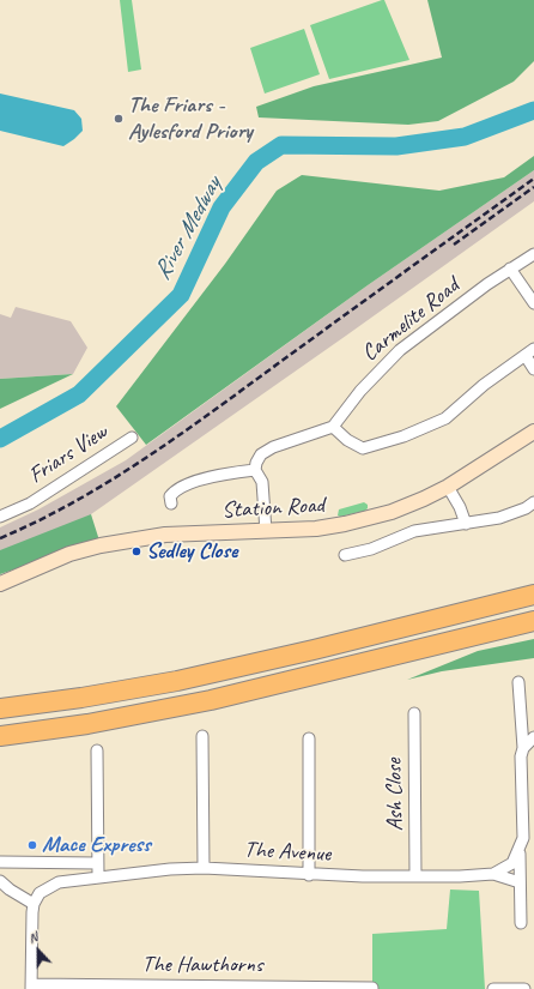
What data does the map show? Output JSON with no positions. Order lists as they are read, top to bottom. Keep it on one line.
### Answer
{"streets":{"street":["Carmelite Road","Friars View","Station Road","Ash Close","The Avenue","The Hawthorns"]},"crossings":[["Ash Close","The Avenue"]],"water":["River Medway"],"places":["The Friars - Aylesford Priory","Sedley Close","Mace Express"],"north":"top"}
